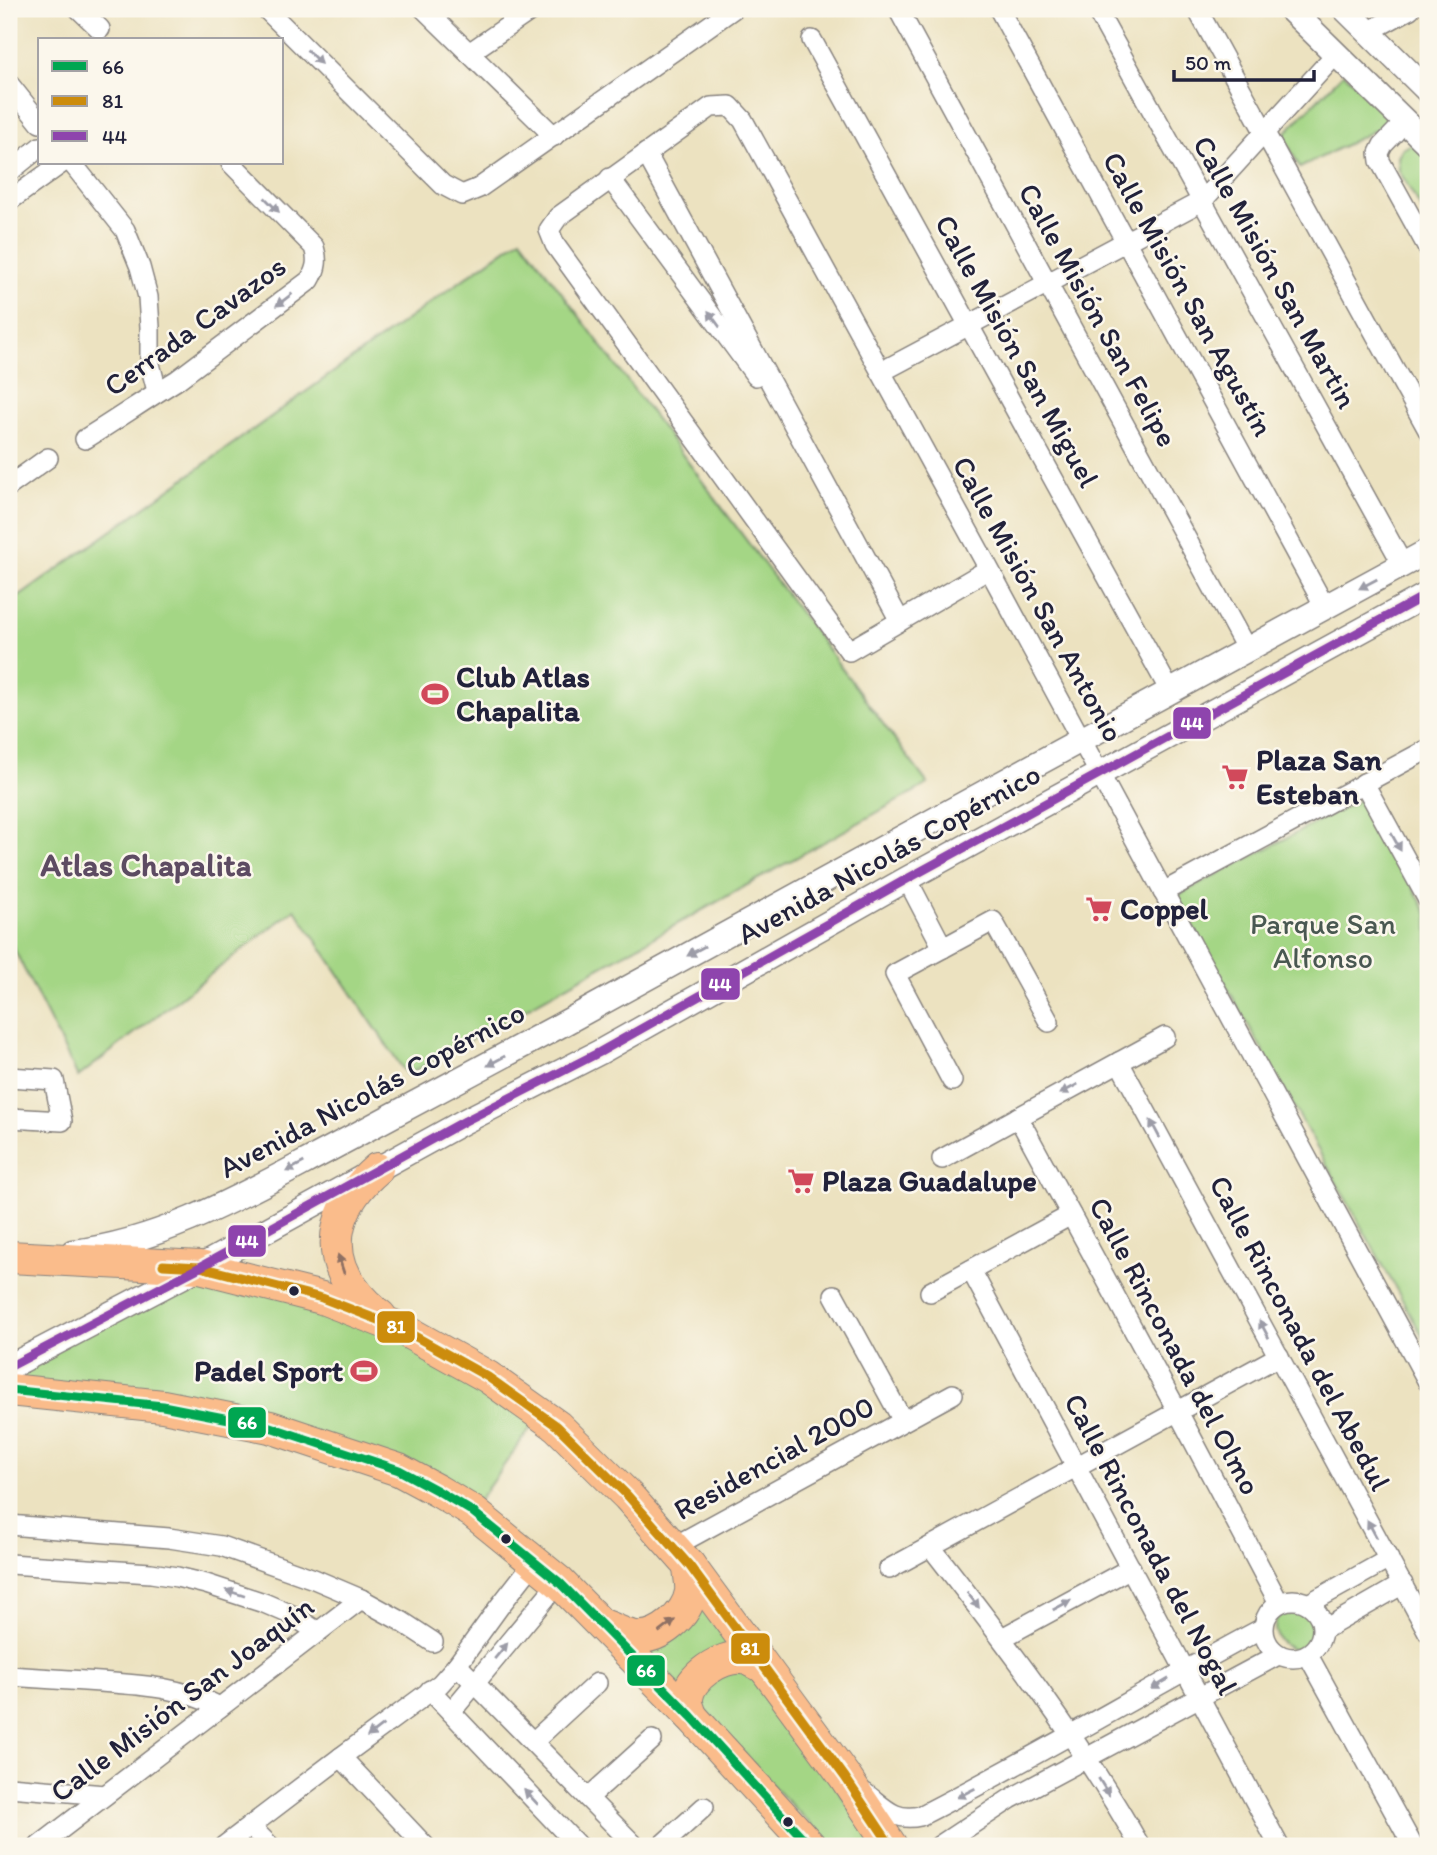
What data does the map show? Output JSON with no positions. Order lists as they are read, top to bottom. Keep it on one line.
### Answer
{"streets":{"street":["Calle Misión San Martin","Calle Misión San Agustín","Calle Misión San Felipe","Cerrada Cavazos","Calle Misión San Miguel","Calle Misión San Antonio","Avenida Nicolás Copérnico","Calle Rinconada del Abedul","Calle Rinconada del Olmo","Residencial 2000","Calle Rinconada del Nogal","Calle Misión San Joaquín"]},"crossings":[["Calle Misión San Martin","Avenida Nicolás Copérnico"],["Calle Misión San Agustín","Avenida Nicolás Copérnico"],["Calle Misión San Felipe","Avenida Nicolás Copérnico"],["Calle Misión San Miguel","Avenida Nicolás Copérnico"],["Calle Misión San Antonio","Avenida Nicolás Copérnico"]],"one_way":["Calle Rinconada del Abedul"],"districts":["Atlas Chapalita"],"parks":["Parque San Alfonso"],"places":{"sports":["Club Atlas Chapalita","Padel Sport"],"supermarket":["Plaza San Esteban","Coppel","Plaza Guadalupe"]},"lines":["transit line 44","transit line 81","transit line 66"],"legend":["66","81","44"],"scale_bar":"50 m"}
